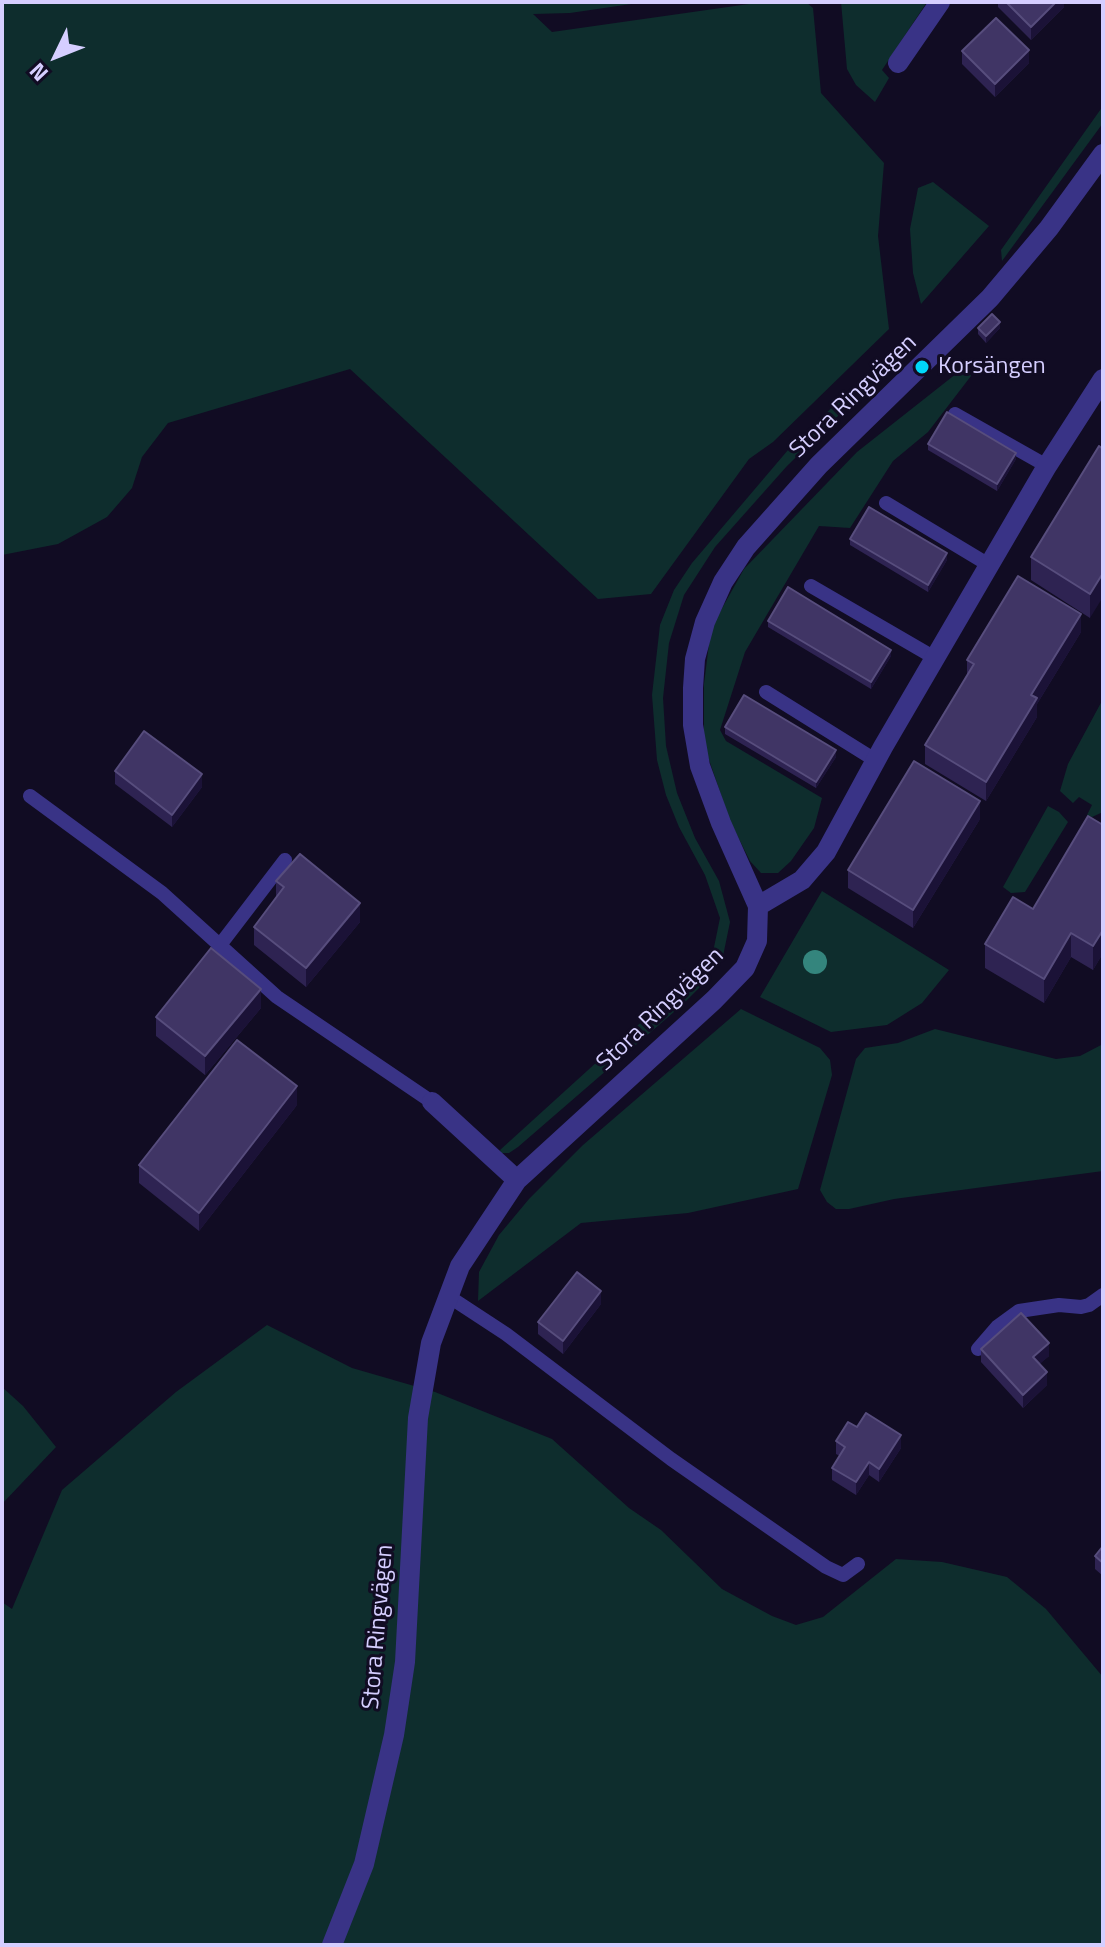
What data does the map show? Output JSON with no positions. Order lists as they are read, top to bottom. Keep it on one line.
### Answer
{"streets":{"street":["Stora Ringvägen"]},"places":["Korsängen"],"north":"bottom left"}
